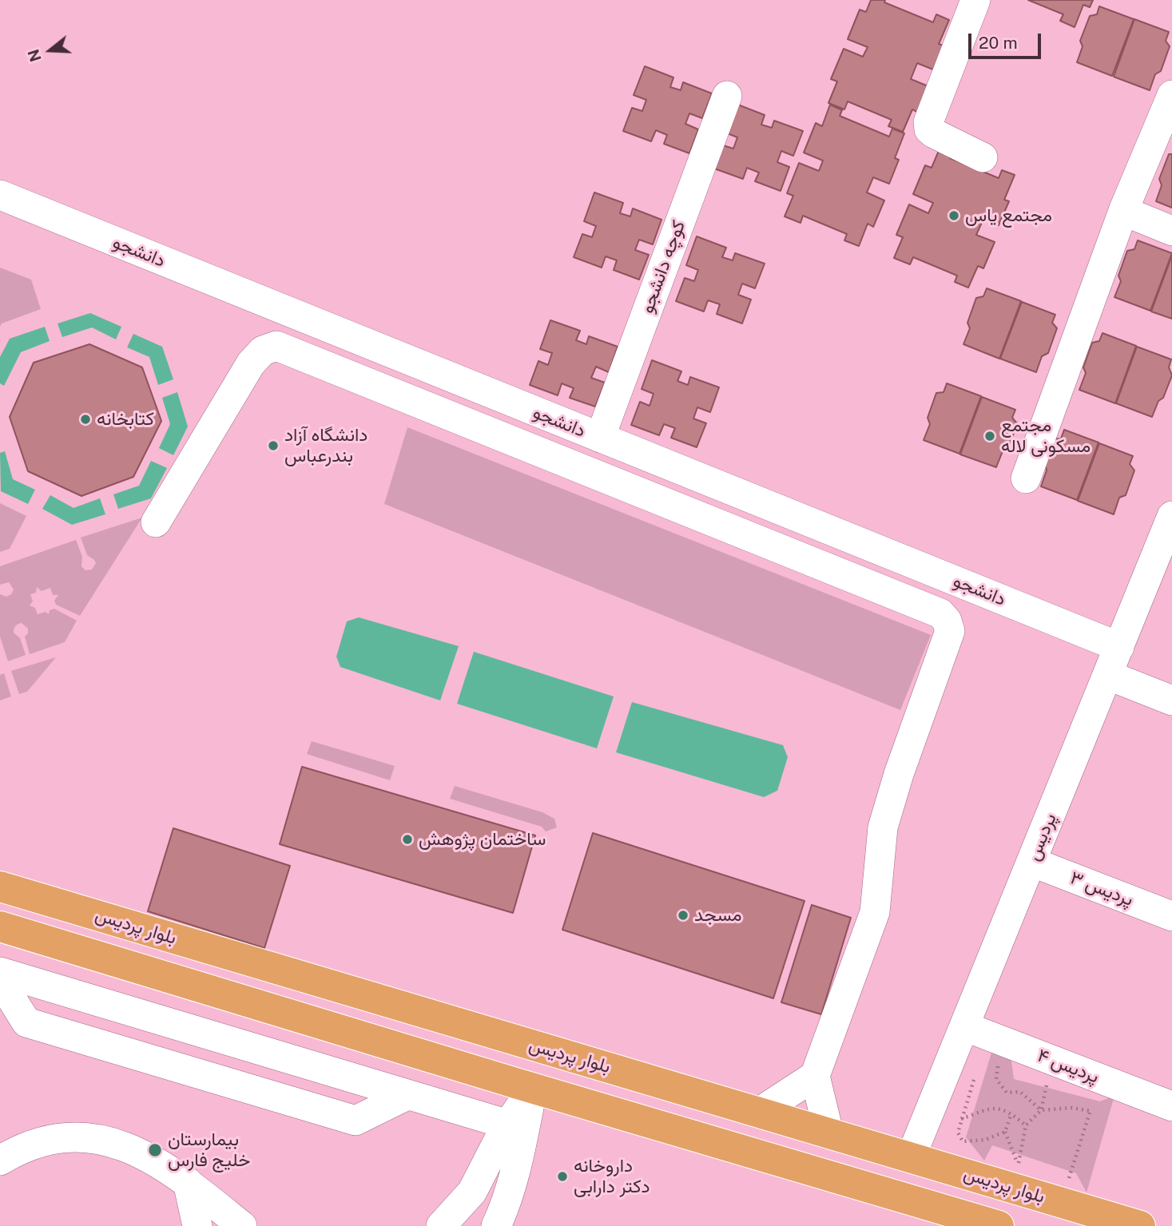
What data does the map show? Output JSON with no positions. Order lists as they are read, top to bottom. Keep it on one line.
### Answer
{"streets":{"main road":["بلوار پردیس"],"street":["دانشجو","کوچه دانشجو","پردیس","پردیس ۳","پردیس ۴"]},"crossings":[["دانشجو","کوچه دانشجو"],["دانشجو","پردیس"],["پردیس","پردیس ۳"],["پردیس","بلوار پردیس"],["پردیس","پردیس ۴"]],"places":["مجتمع یاس","کتابخانه","مجتمع مسکونی لاله","دانشگاه آزاد بندرعباس","ساختمان پژوهش","مسجد","بیمارستان خلیج فارس","داروخانه دکتر دارابی"],"scale_bar":"20 m","north":"left"}
